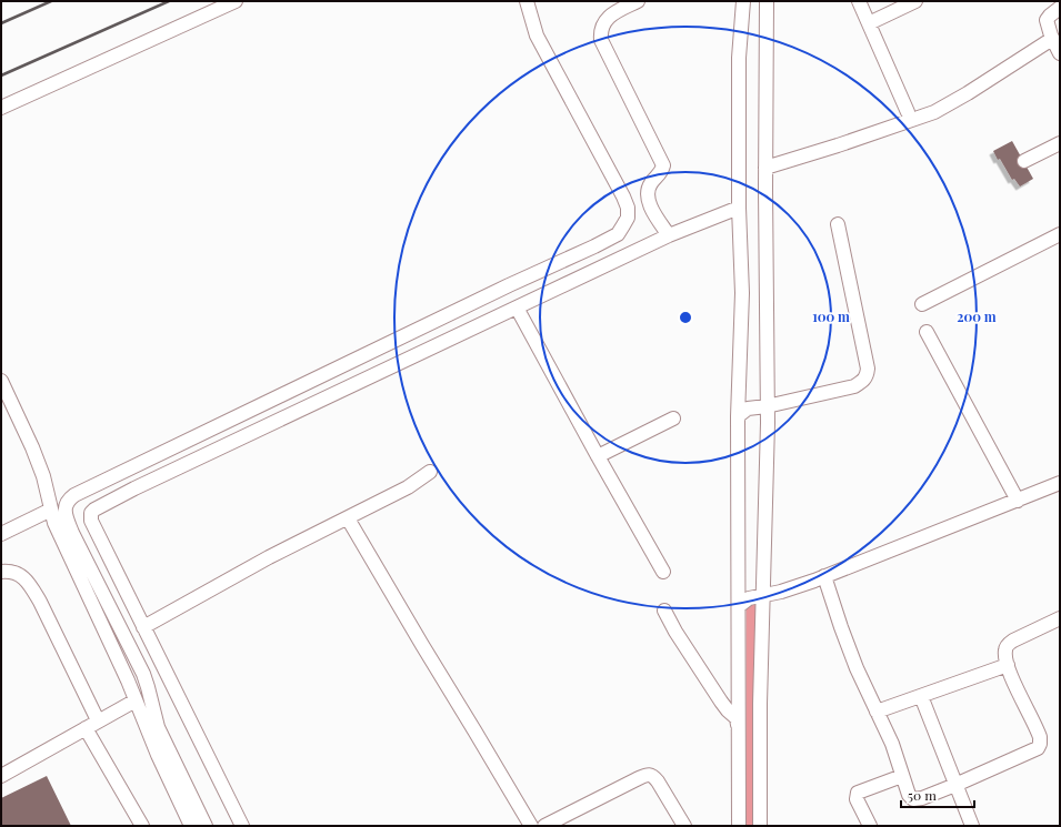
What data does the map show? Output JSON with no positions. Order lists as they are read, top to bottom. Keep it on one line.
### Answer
{"scale_bar":"50 m","rings":["100 m","200 m"]}
